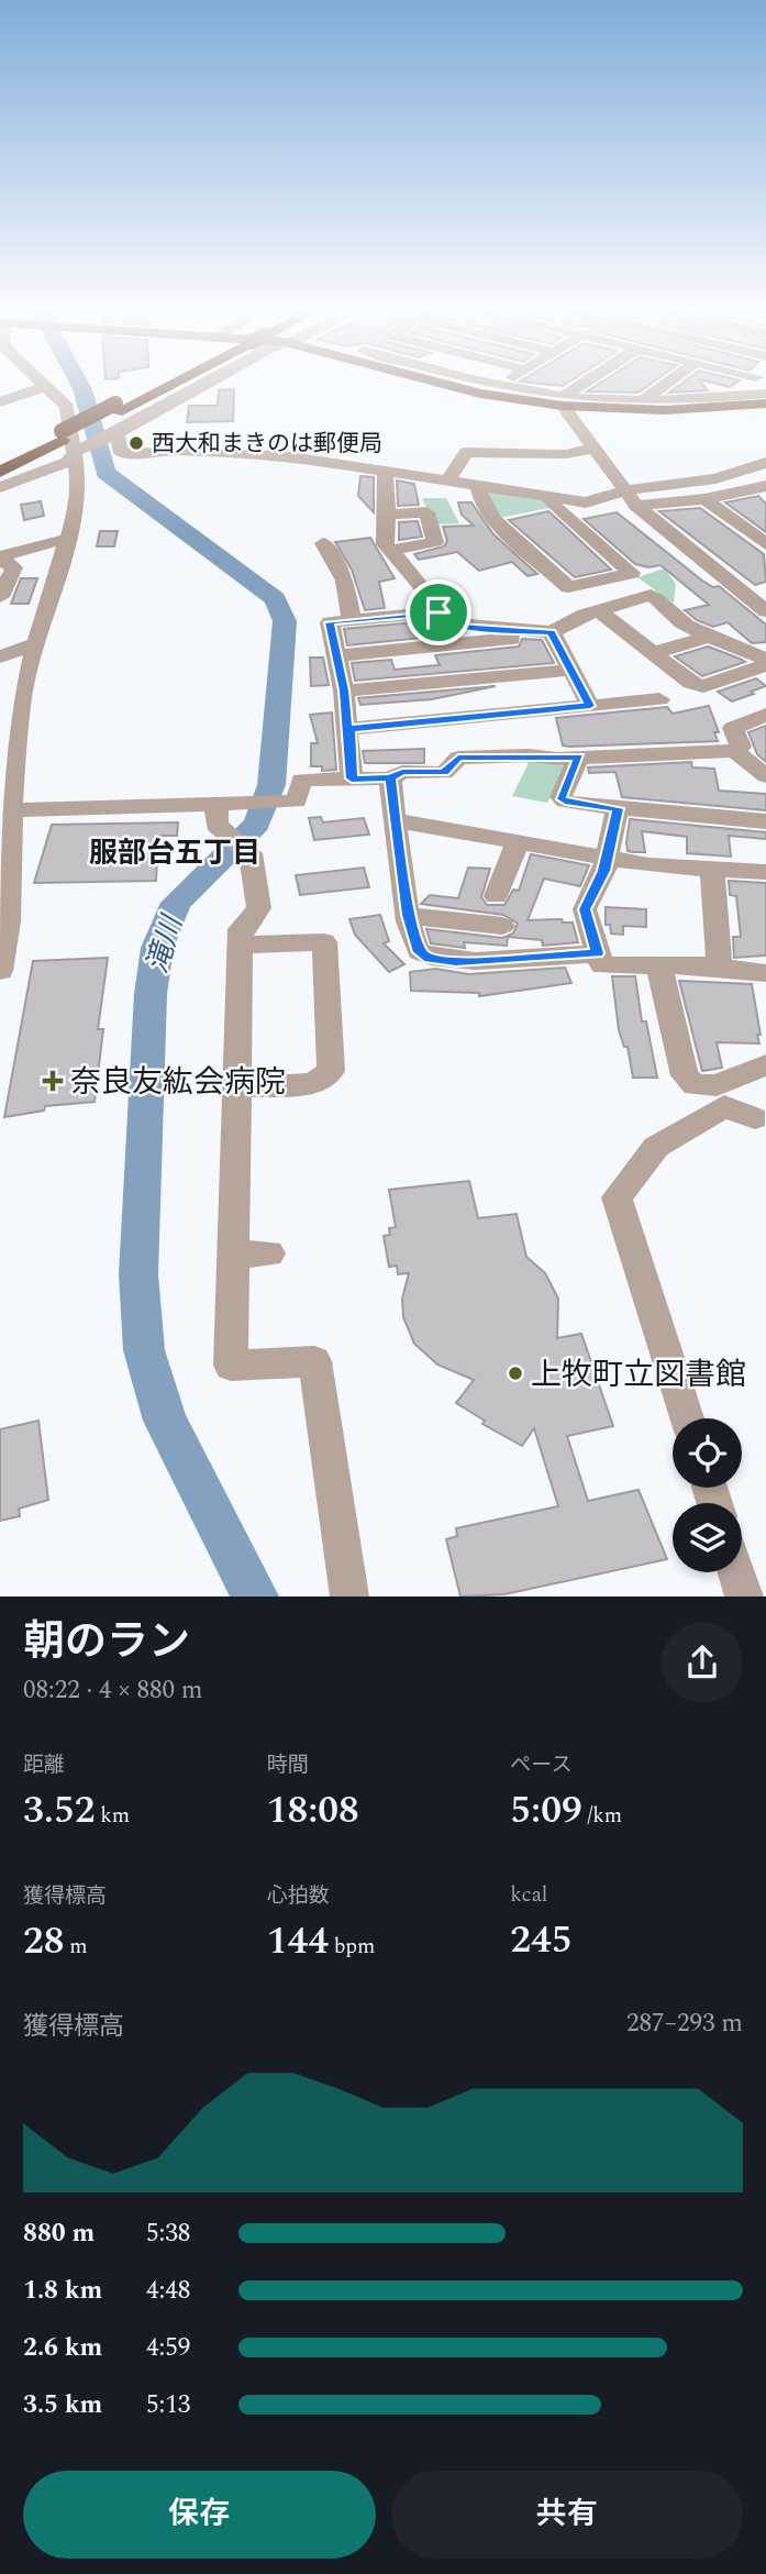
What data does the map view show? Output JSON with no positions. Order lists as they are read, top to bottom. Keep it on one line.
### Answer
{"districts":["服部台五丁目"],"water":["滝川"],"places":{"other":["西大和まきのは郵便局","上牧町立図書館"],"health":["奈良友紘会病院"]},"page":{"heading":["朝のラン","08:22 · 4 × 880 m"],"stats":[["距離","3.52 km"],["時間","18:08"],["ペース","5:09 /km"],["獲得標高","28 m"],["心拍数","144 bpm"],["kcal","245"]],"chart":["獲得標高","287–293 m"],"list":[{"name":"880 m","note":"5:38"},{"name":"1.8 km","note":"4:48"},{"name":"2.6 km","note":"4:59"},{"name":"3.5 km","note":"5:13"}],"buttons":["保存","共有"]}}
